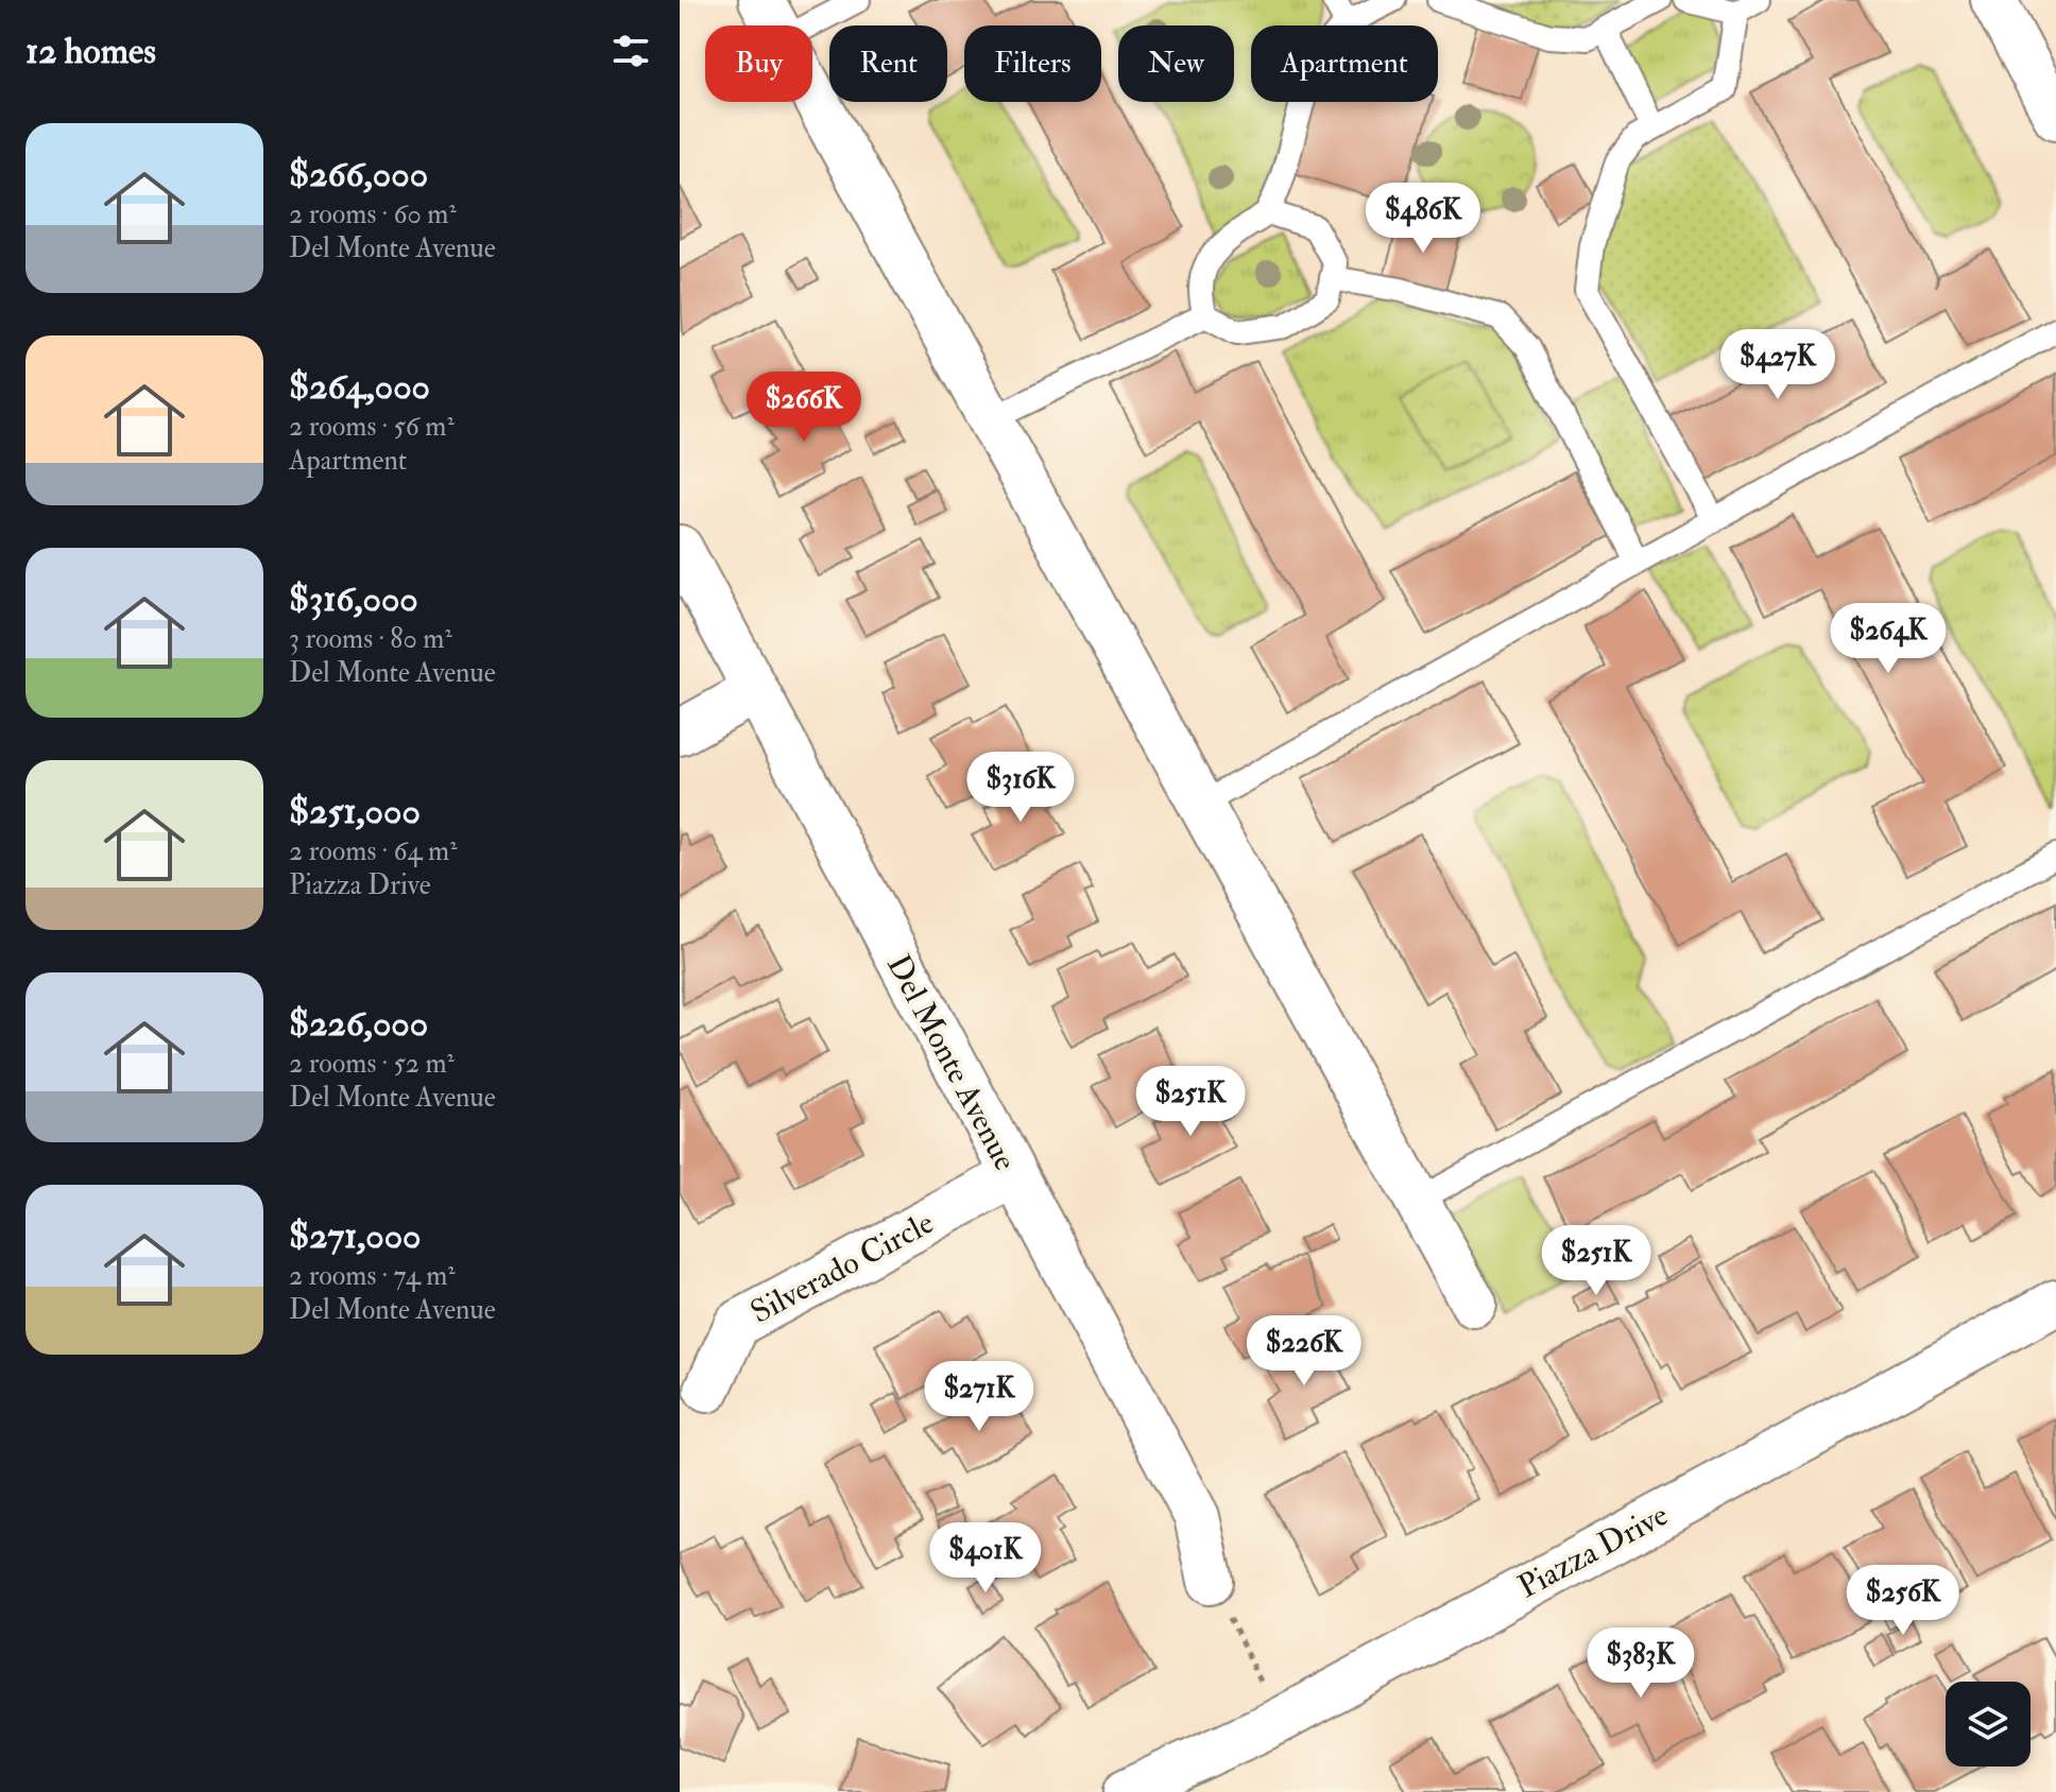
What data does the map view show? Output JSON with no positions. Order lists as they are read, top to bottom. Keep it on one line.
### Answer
{"streets":{"street":["Del Monte Avenue","Silverado Circle","Piazza Drive"]},"crossings":[["Del Monte Avenue","Silverado Circle"]],"page":{"heading":"12 homes","chip":["Buy","Rent","Filters","New","Apartment"],"list":[{"name":"$266,000","note":"2 rooms · 60 m² · Del Monte Avenue"},{"name":"$264,000","note":"2 rooms · 56 m² · Apartment"},{"name":"$316,000","note":"3 rooms · 80 m² · Del Monte Avenue"},{"name":"$251,000","note":"2 rooms · 64 m² · Piazza Drive"},{"name":"$226,000","note":"2 rooms · 52 m² · Del Monte Avenue"},{"name":"$271,000","note":"2 rooms · 74 m² · Del Monte Avenue"}],"price":["$486K","$427K","$266K","$264K","$316K","$251K","$251K","$226K","$271K","$401K","$256K","$383K"]}}
